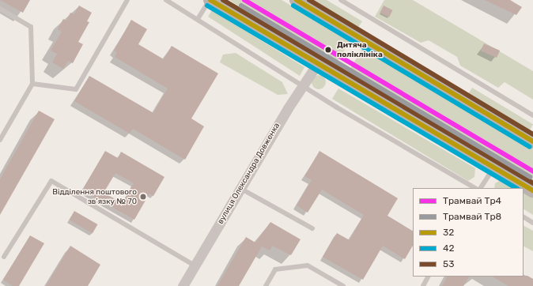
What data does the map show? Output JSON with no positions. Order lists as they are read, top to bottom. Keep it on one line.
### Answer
{"streets":{"street":["вулиця Олександра Довженка"]},"places":["Дитяча поліклініка","Відділення поштового зв’язку № 70"],"lines":["tram line Тр4","transit line 32","transit line 53","tram line Тр8","transit line 42"],"legend":["Трамвай Тр4","Трамвай Тр8","32","42","53"]}
